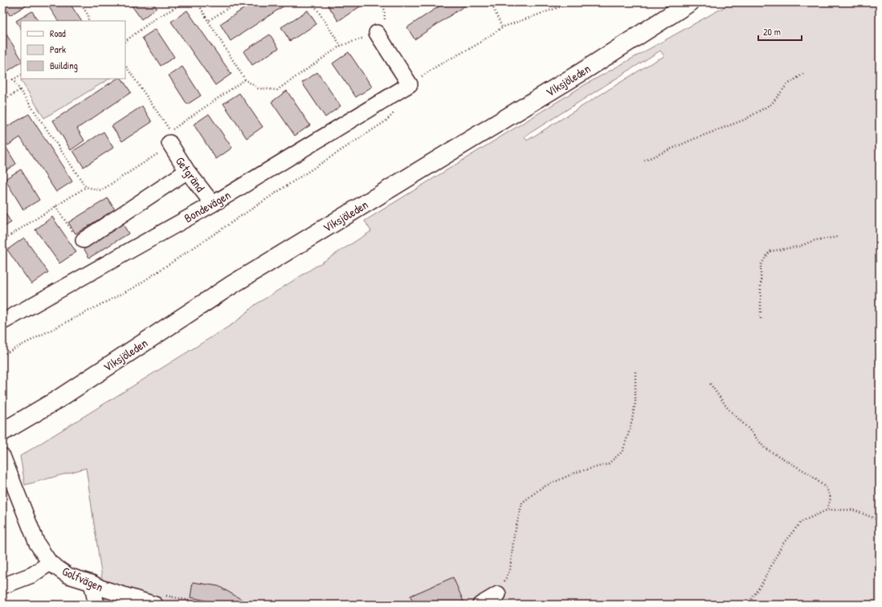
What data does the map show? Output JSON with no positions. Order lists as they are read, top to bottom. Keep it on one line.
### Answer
{"streets":{"main road":["Viksjöleden"],"street":["Getgränd","Bondevägen","Golfvägen"]},"crossings":[["Getgränd","Bondevägen"]],"legend":["Road","Park","Building"],"scale_bar":"20 m"}
